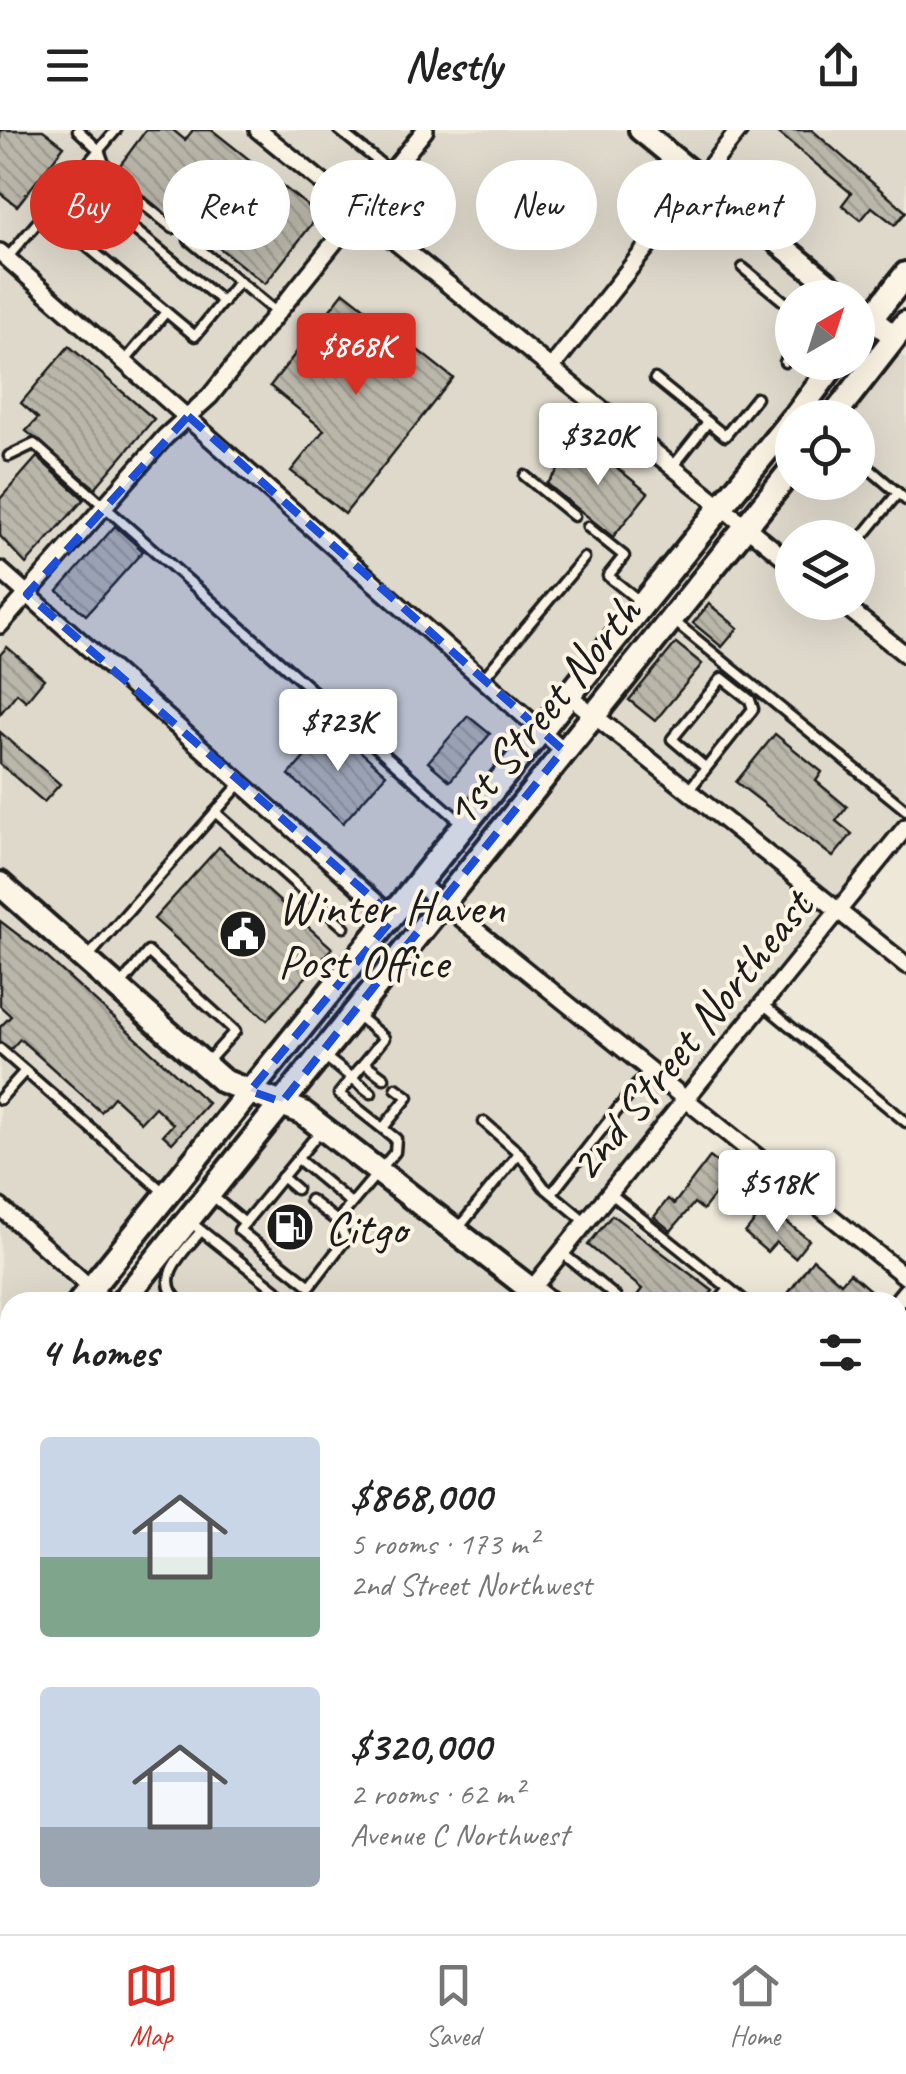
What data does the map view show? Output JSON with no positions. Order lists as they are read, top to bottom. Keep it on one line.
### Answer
{"streets":{"main road":["1st Street North"],"street":["2nd Street Northeast"]},"places":{"public building":["Winter Haven Post Office"],"fuel station":["Citgo"]},"north":"top right","page":{"header":"Nestly","chip":["Buy","Rent","Filters","New","Apartment"],"price":["$868K","$320K","$723K","$518K"],"heading":"4 homes","list":[{"name":"$868,000","note":"5 rooms · 173 m² · 2nd Street Northwest"},{"name":"$320,000","note":"2 rooms · 62 m² · Avenue C Northwest"}],"tabs":["Map","Saved","Home"]}}
